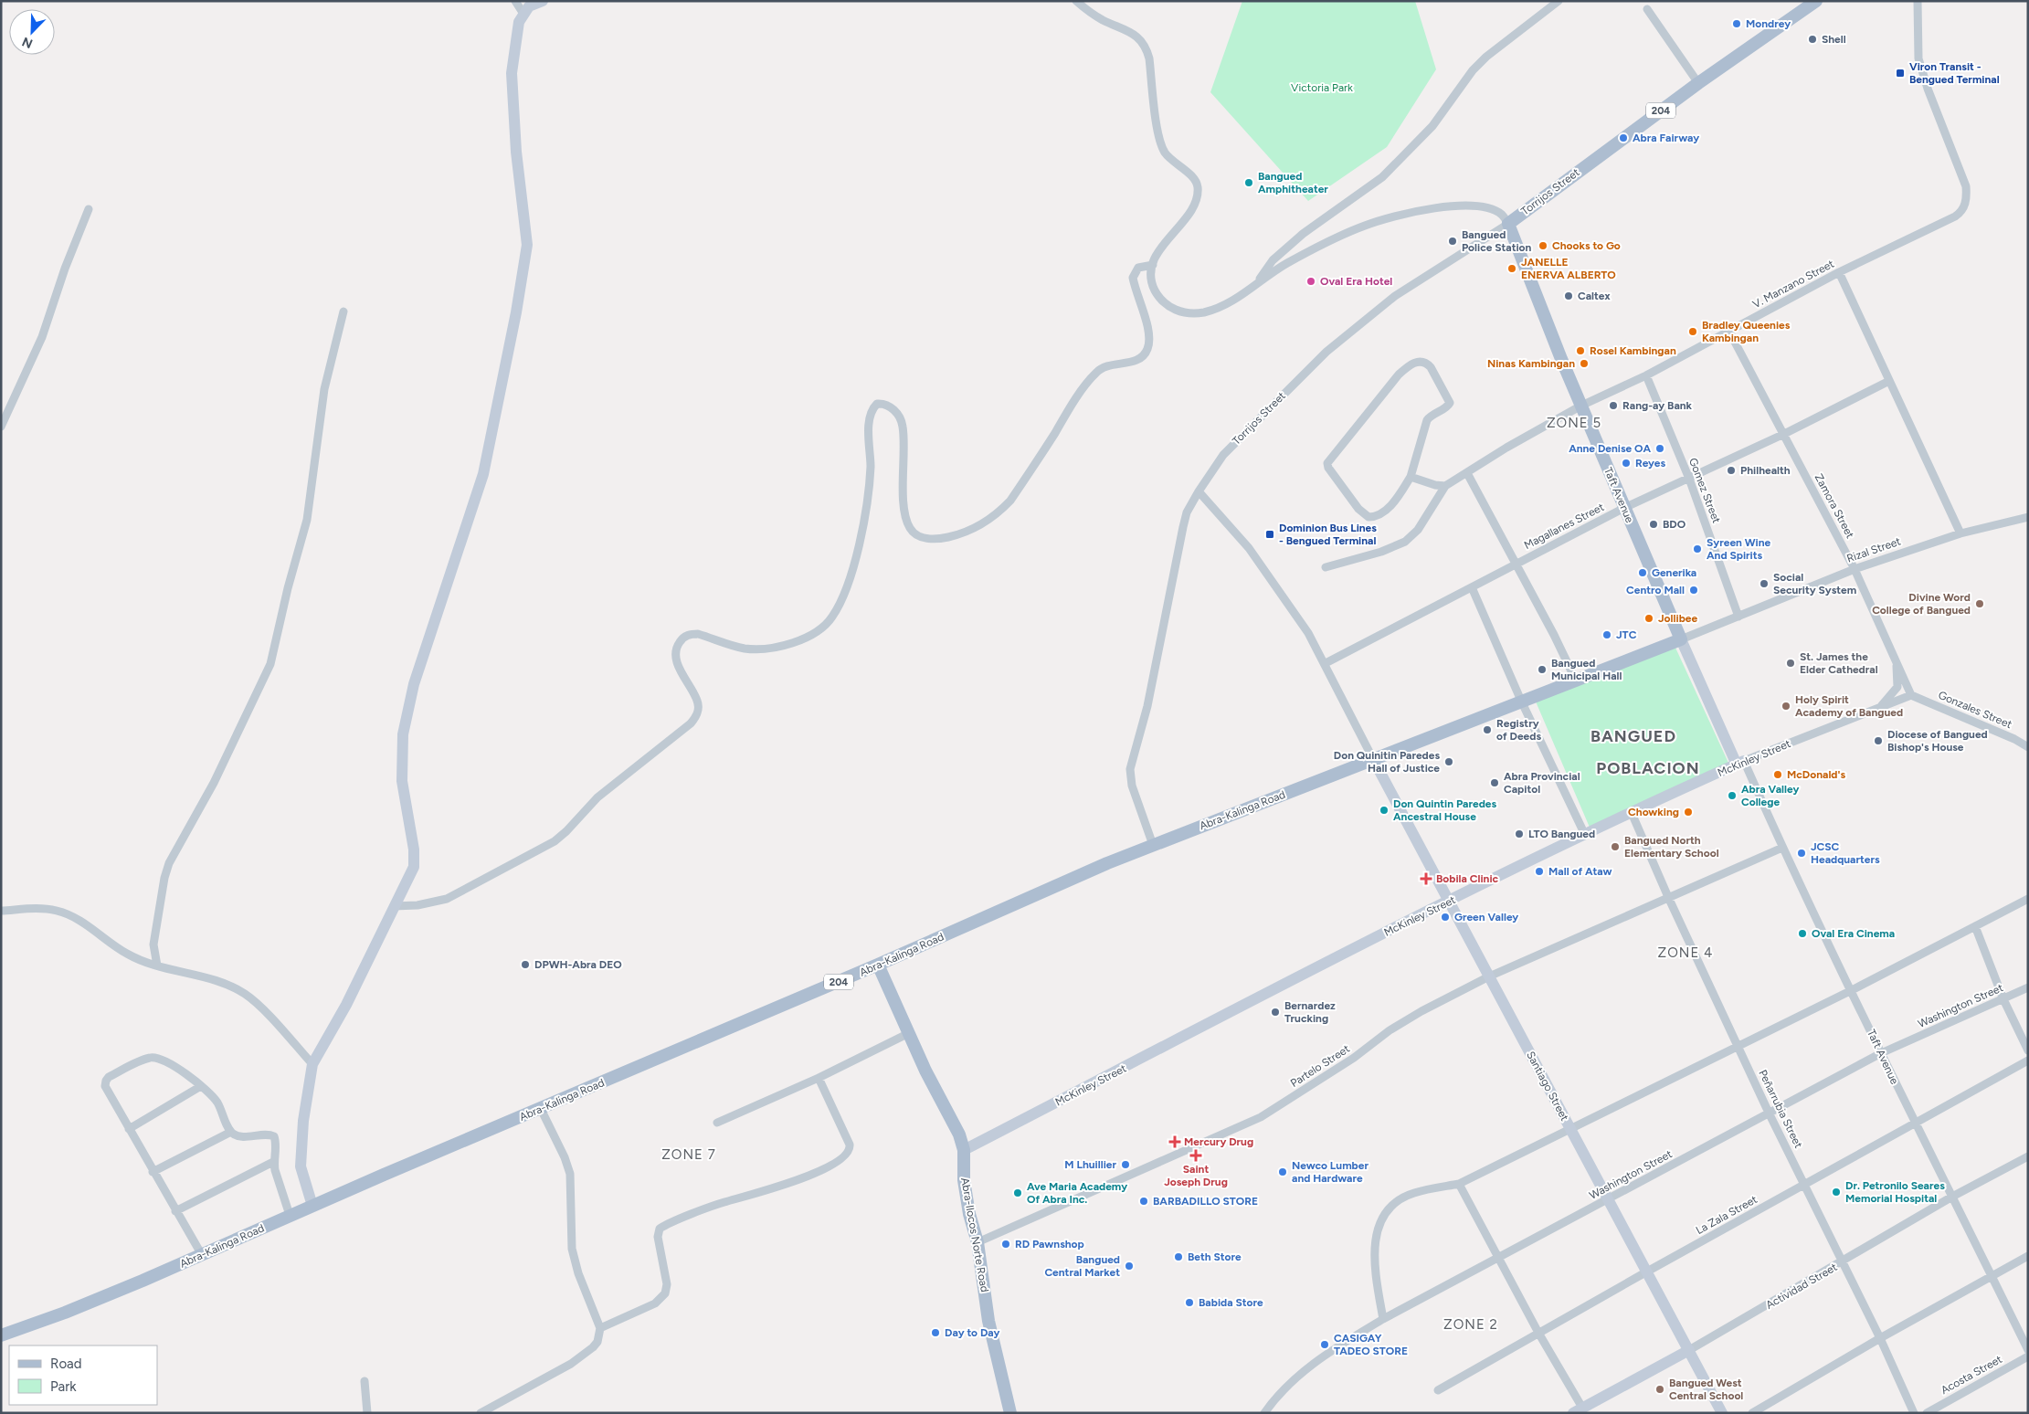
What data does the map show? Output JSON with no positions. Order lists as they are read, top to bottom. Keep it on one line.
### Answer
{"streets":{"main road":["204","Torrijos Street","Taft Avenue","Abra-Kalinga Road","Abra-Ilocos Norte Road"],"street":["V. Manzano Street","Gomez Street","Zamora Street","Magallanes Street","Rizal Street","Gonzales Street","McKinley Street","Washington Street","Partelo Street","Santiago Street","Peñarrubia Street","La Zala Street","Actividad Street","Acosta Street"]},"crossings":[["Torrijos Street","Taft Avenue"],["Torrijos Street","Abra-Kalinga Road"],["V. Manzano Street","Gomez Street"],["V. Manzano Street","Taft Avenue"],["V. Manzano Street","Zamora Street"],["Gomez Street","Magallanes Street"],["Gomez Street","Rizal Street"],["Taft Avenue","Magallanes Street"],["Taft Avenue","Rizal Street"],["Taft Avenue","McKinley Street"],["Taft Avenue","Abra-Kalinga Road"],["Taft Avenue","Washington Street"],["Taft Avenue","Partelo Street"],["Taft Avenue","La Zala Street"],["Taft Avenue","Actividad Street"],["Zamora Street","Magallanes Street"],["Zamora Street","Rizal Street"],["Zamora Street","Gonzales Street"],["Zamora Street","McKinley Street"],["Rizal Street","Abra-Kalinga Road"],["Gonzales Street","McKinley Street"],["McKinley Street","Santiago Street"],["McKinley Street","Peñarrubia Street"],["McKinley Street","Abra-Ilocos Norte Road"],["Abra-Kalinga Road","Santiago Street"],["Abra-Kalinga Road","Abra-Ilocos Norte Road"],["Washington Street","Santiago Street"],["Washington Street","Peñarrubia Street"],["Partelo Street","Santiago Street"],["Partelo Street","Peñarrubia Street"],["Partelo Street","Abra-Ilocos Norte Road"],["Santiago Street","La Zala Street"],["Santiago Street","Actividad Street"],["Peñarrubia Street","La Zala Street"],["Peñarrubia Street","Actividad Street"]],"districts":["ZONE 5","BANGUED","POBLACION","ZONE 4","ZONE 7","ZONE 2"],"parks":["Victoria Park"],"places":{"other":["Mondrey","Shell","Abra Fairway","Bangued Amphitheater","Bangued Police Station","Chooks to Go","JANELLE ENERVA ALBERTO","Oval Era Hotel","Caltex","Bradley Queenies Kambingan","Rosel Kambingan","Ninas Kambingan","Rang-ay Bank","Anne Denise OA","Reyes","Philhealth","BDO","Syreen Wine And Spirits","Generika","Social Security System","Centro Mall","Divine Word College of Bangued","Jollibee","JTC","St. James the Elder Cathedral","Bangued Municipal Hall","Holy Spirit Academy of Bangued","Registry of Deeds","Diocese of Bangued Bishop's House","Don Quinitin Paredes Hall of Justice","McDonald's","Abra Provincial Capitol","Abra Valley College","Don Quintin Paredes Ancestral House","Chowking","LTO Bangued","Bangued North Elementary School","JCSC Headquarters","Mall of Ataw","Green Valley","Oval Era Cinema","DPWH-Abra DEO","Bernardez Trucking","M Lhuillier","Newco Lumber and Hardware","Dr. Petronilo Seares Memorial Hospital","Ave Maria Academy Of Abra Inc.","BARBADILLO STORE","RD Pawnshop","Beth Store","Bangued Central Market","Babida Store","Day to Day","CASIGAY TADEO STORE","Bangued West Central School"],"transit":["Viron Transit - Bengued Terminal","Dominion Bus Lines - Bengued Terminal"],"health":["Bobila Clinic","Mercury Drug","Saint Joseph Drug"]},"legend":["Road","Park"],"north":"bottom left"}
